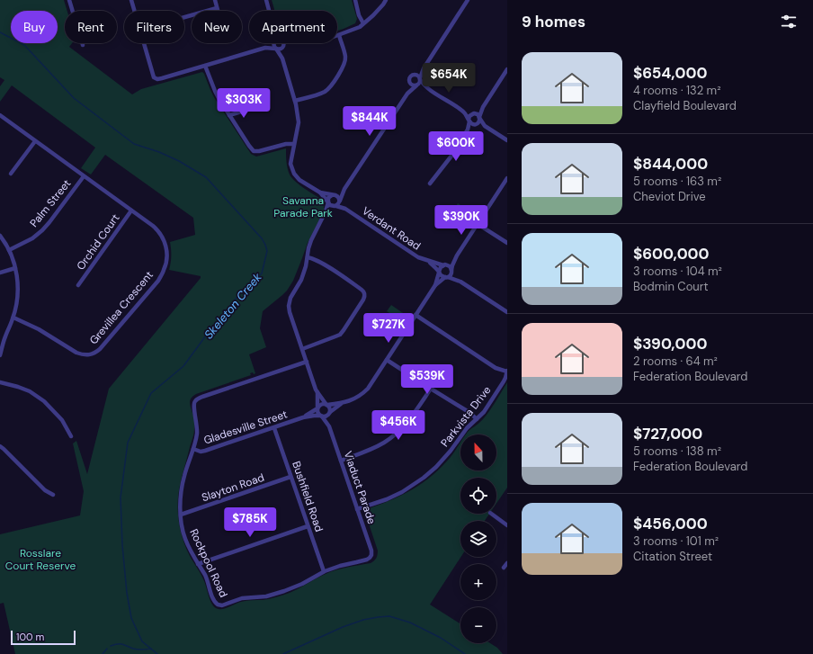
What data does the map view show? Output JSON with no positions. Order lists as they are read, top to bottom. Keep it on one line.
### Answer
{"streets":{"street":["Palm Street","Verdant Road","Orchid Court","Grevillea Crescent","Parkvista Drive","Gladesville Street","Slayton Road","Viaduct Parade","Bushfield Road","Rockpool Road"]},"crossings":[["Palm Street","Grevillea Crescent"],["Orchid Court","Grevillea Crescent"],["Parkvista Drive","Viaduct Parade"],["Gladesville Street","Viaduct Parade"],["Gladesville Street","Bushfield Road"],["Gladesville Street","Rockpool Road"],["Slayton Road","Bushfield Road"],["Slayton Road","Rockpool Road"],["Viaduct Parade","Rockpool Road"],["Bushfield Road","Rockpool Road"]],"water":["Skeleton Creek"],"parks":["Savanna Parade Park","Rosslare Court Reserve"],"scale_bar":"100 m","north":"top","page":{"heading":"9 homes","chip":["Buy","Rent","Filters","New","Apartment"],"list":[{"name":"$654,000","note":"4 rooms · 132 m² · Clayfield Boulevard"},{"name":"$844,000","note":"5 rooms · 163 m² · Cheviot Drive"},{"name":"$600,000","note":"3 rooms · 104 m² · Bodmin Court"},{"name":"$390,000","note":"2 rooms · 64 m² · Federation Boulevard"},{"name":"$727,000","note":"5 rooms · 138 m² · Federation Boulevard"},{"name":"$456,000","note":"3 rooms · 101 m² · Citation Street"}],"price":["$654K","$303K","$844K","$600K","$390K","$727K","$539K","$456K","$785K"],"map_buttons":["+","−"],"scale":"100 m"}}
